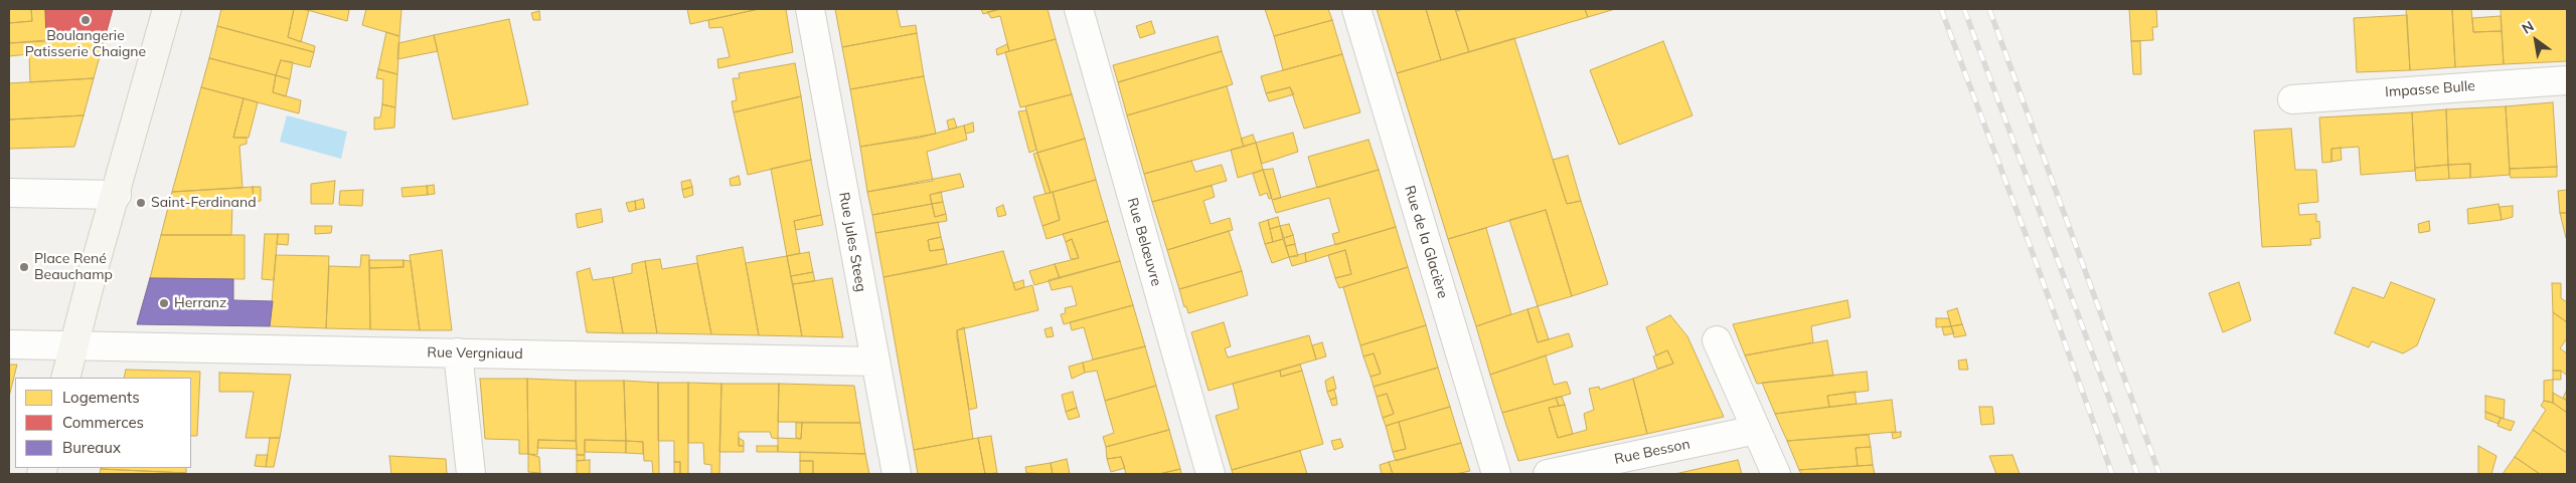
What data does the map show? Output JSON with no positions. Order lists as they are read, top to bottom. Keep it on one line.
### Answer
{"streets":{"street":["Impasse Bulle","Rue Jules Steeg","Rue Belœuvre","Rue de la Glacière","Rue Vergniaud","Rue Besson"]},"crossings":[["Rue Jules Steeg","Rue Vergniaud"]],"places":["Boulangerie Patisserie Chaigne","Saint-Ferdinand","Place René Beauchamp","Herranz"],"legend":["Logements","Commerces","Bureaux"],"north":"top left"}
